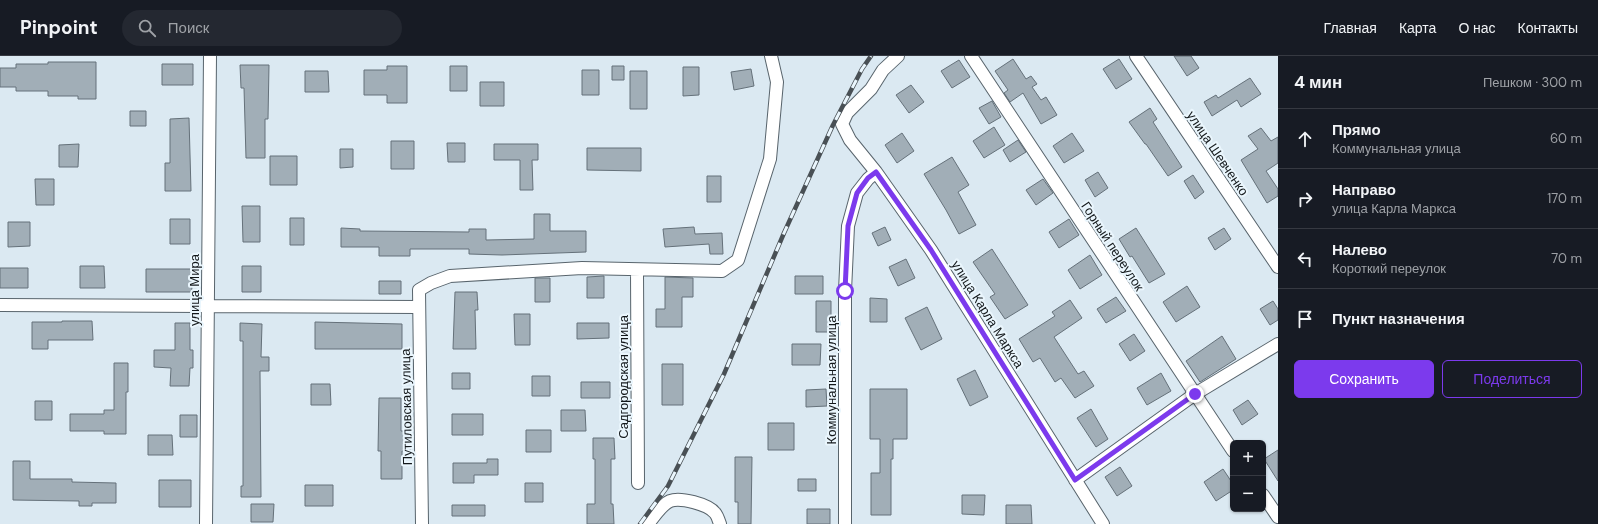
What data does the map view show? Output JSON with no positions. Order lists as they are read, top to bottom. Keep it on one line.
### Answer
{"streets":{"street":["улица Шевченко","Горный переулок","улица Мира","улица Карла Маркса","Садгородская улица","Коммунальная улица","Путиловская улица"]},"crossings":[["улица Карла Маркса","Коммунальная улица"],["Садгородская улица","Путиловская улица"]],"page":{"header":"Pinpoint","search":"Поиск","nav":["Главная","Карта","О нас","Контакты"],"heading":["4 мин","Пешком · 300 m"],"list":[["Прямо","Коммунальная улица","60 m"],["Направо","улица Карла Маркса","170 m"],["Налево","Короткий переулок","70 m"],"Пункт назначения"],"buttons":["Сохранить","Поделиться"],"map_buttons":["+","−"]}}
